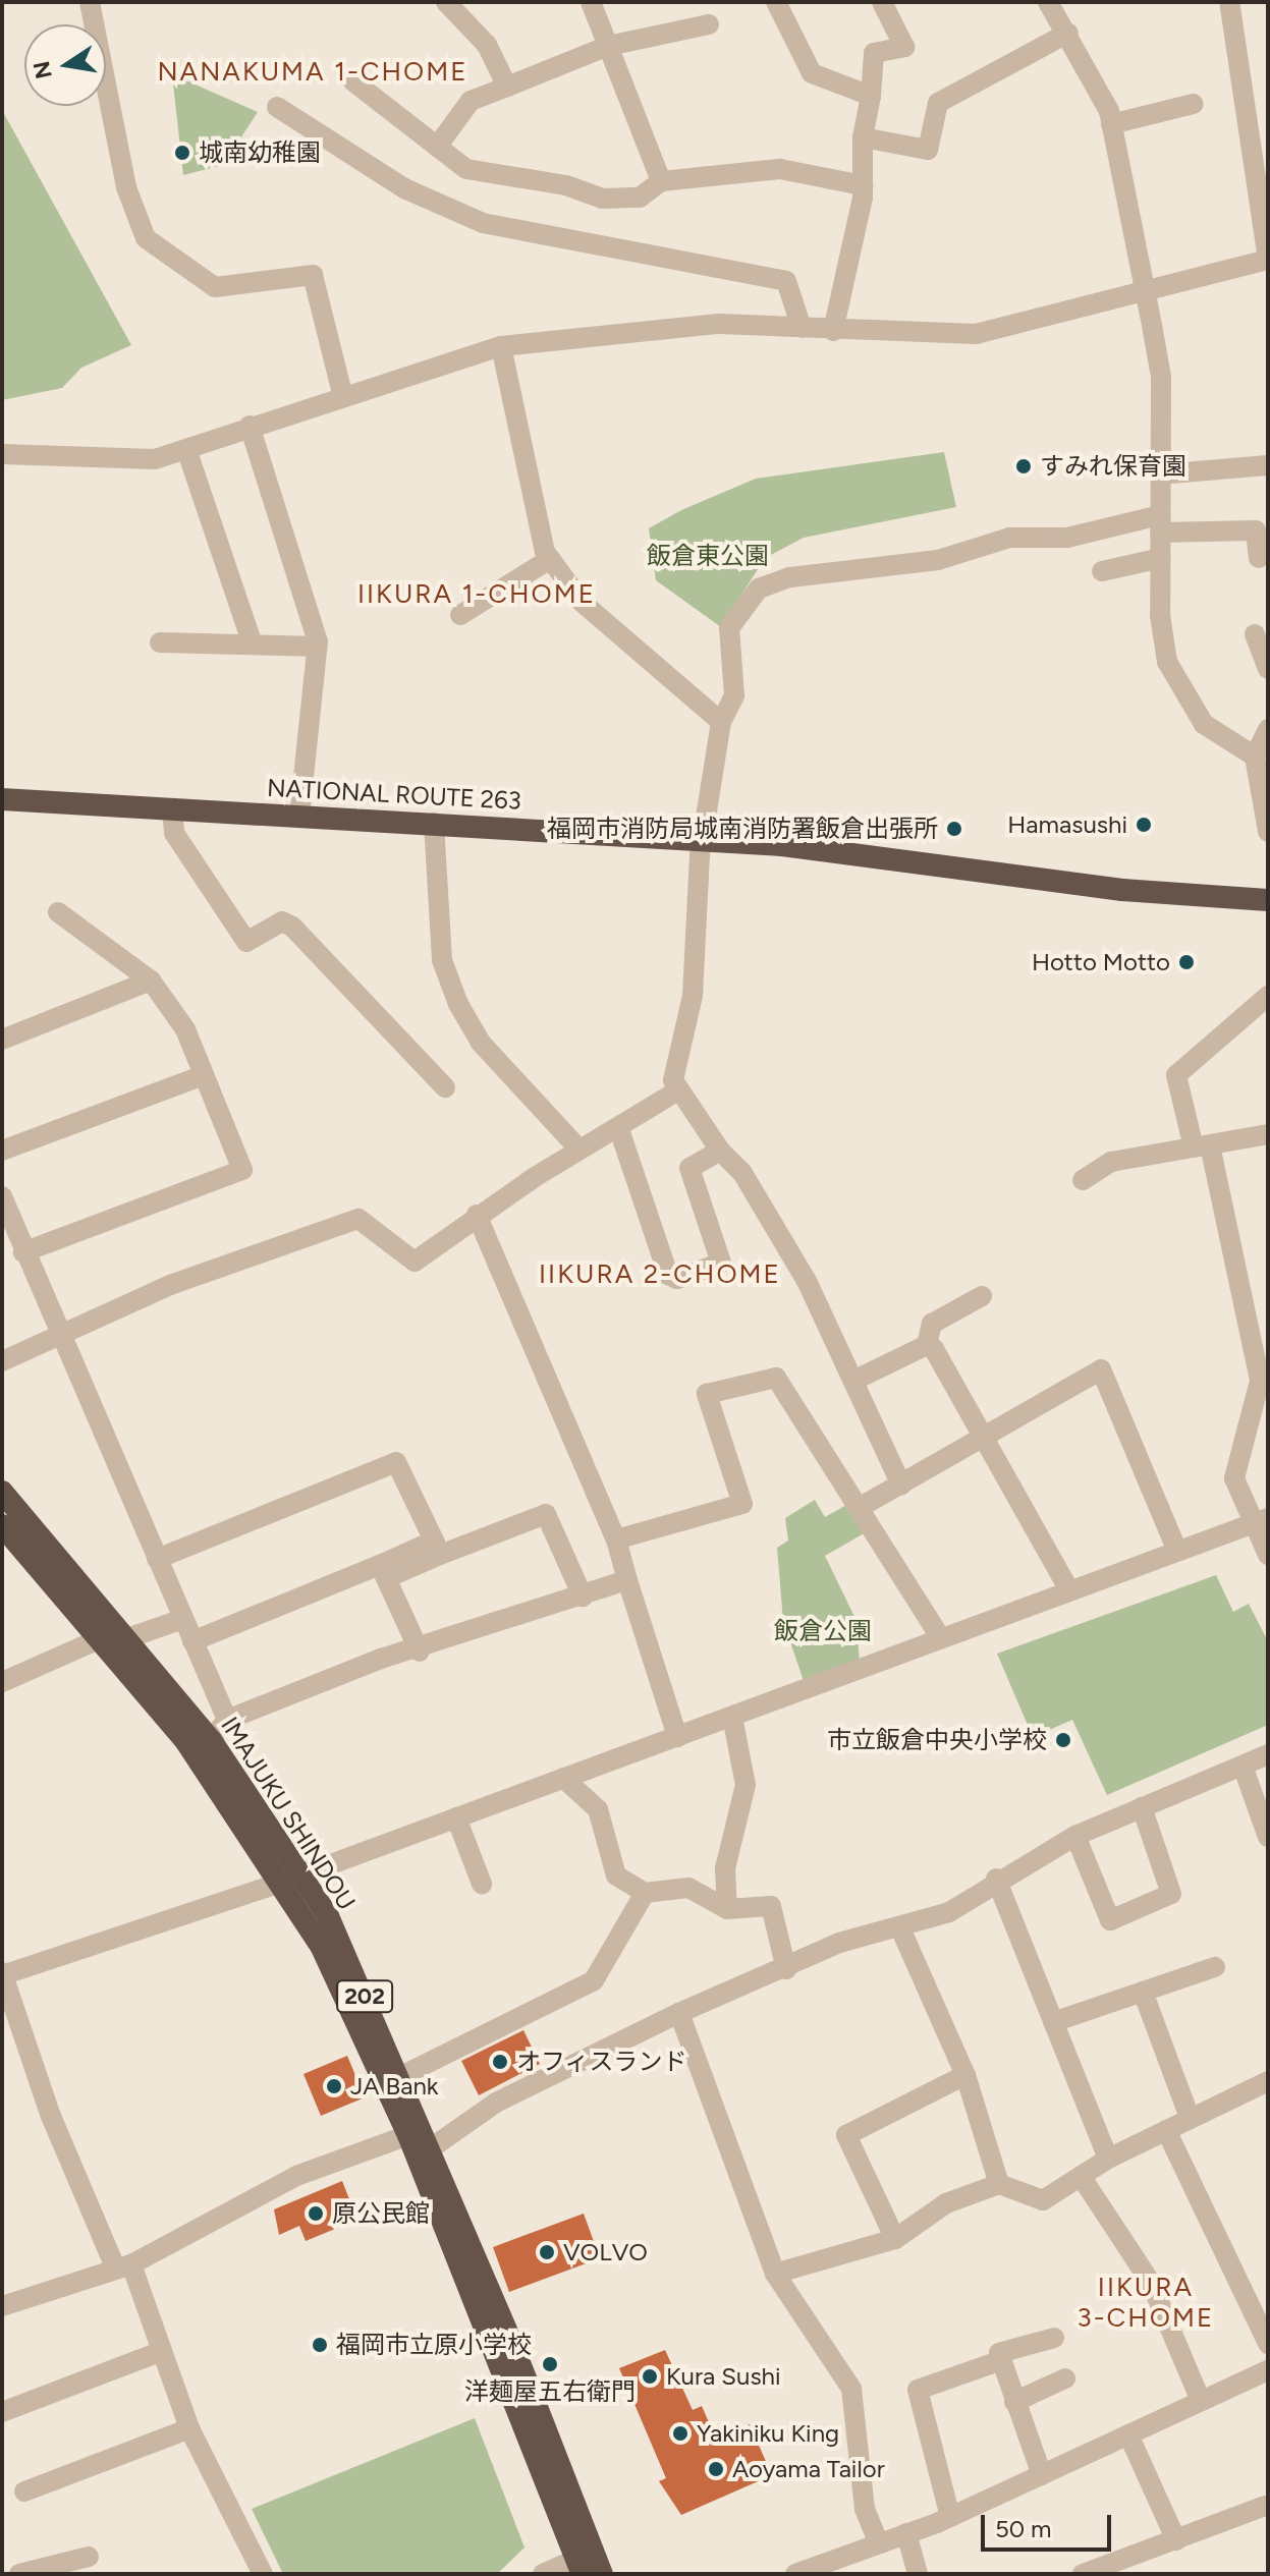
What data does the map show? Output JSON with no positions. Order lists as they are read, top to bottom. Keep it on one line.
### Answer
{"streets":{"highway":["NATIONAL ROUTE 263","IMAJUKU SHINDOU","202"]},"districts":["NANAKUMA 1-CHOME","IIKURA 1-CHOME","IIKURA 2-CHOME","IIKURA 3-CHOME"],"parks":["飯倉東公園","飯倉公園"],"places":["城南幼稚園","すみれ保育園","Hamasushi","福岡市消防局城南消防署飯倉出張所","Hotto Motto","市立飯倉中央小学校","オフィスランド","JA Bank","原公民館","VOLVO","福岡市立原小学校","洋麺屋五右衛門","Kura Sushi","Yakiniku King","Aoyama Tailor"],"scale_bar":"50 m","north":"left"}
